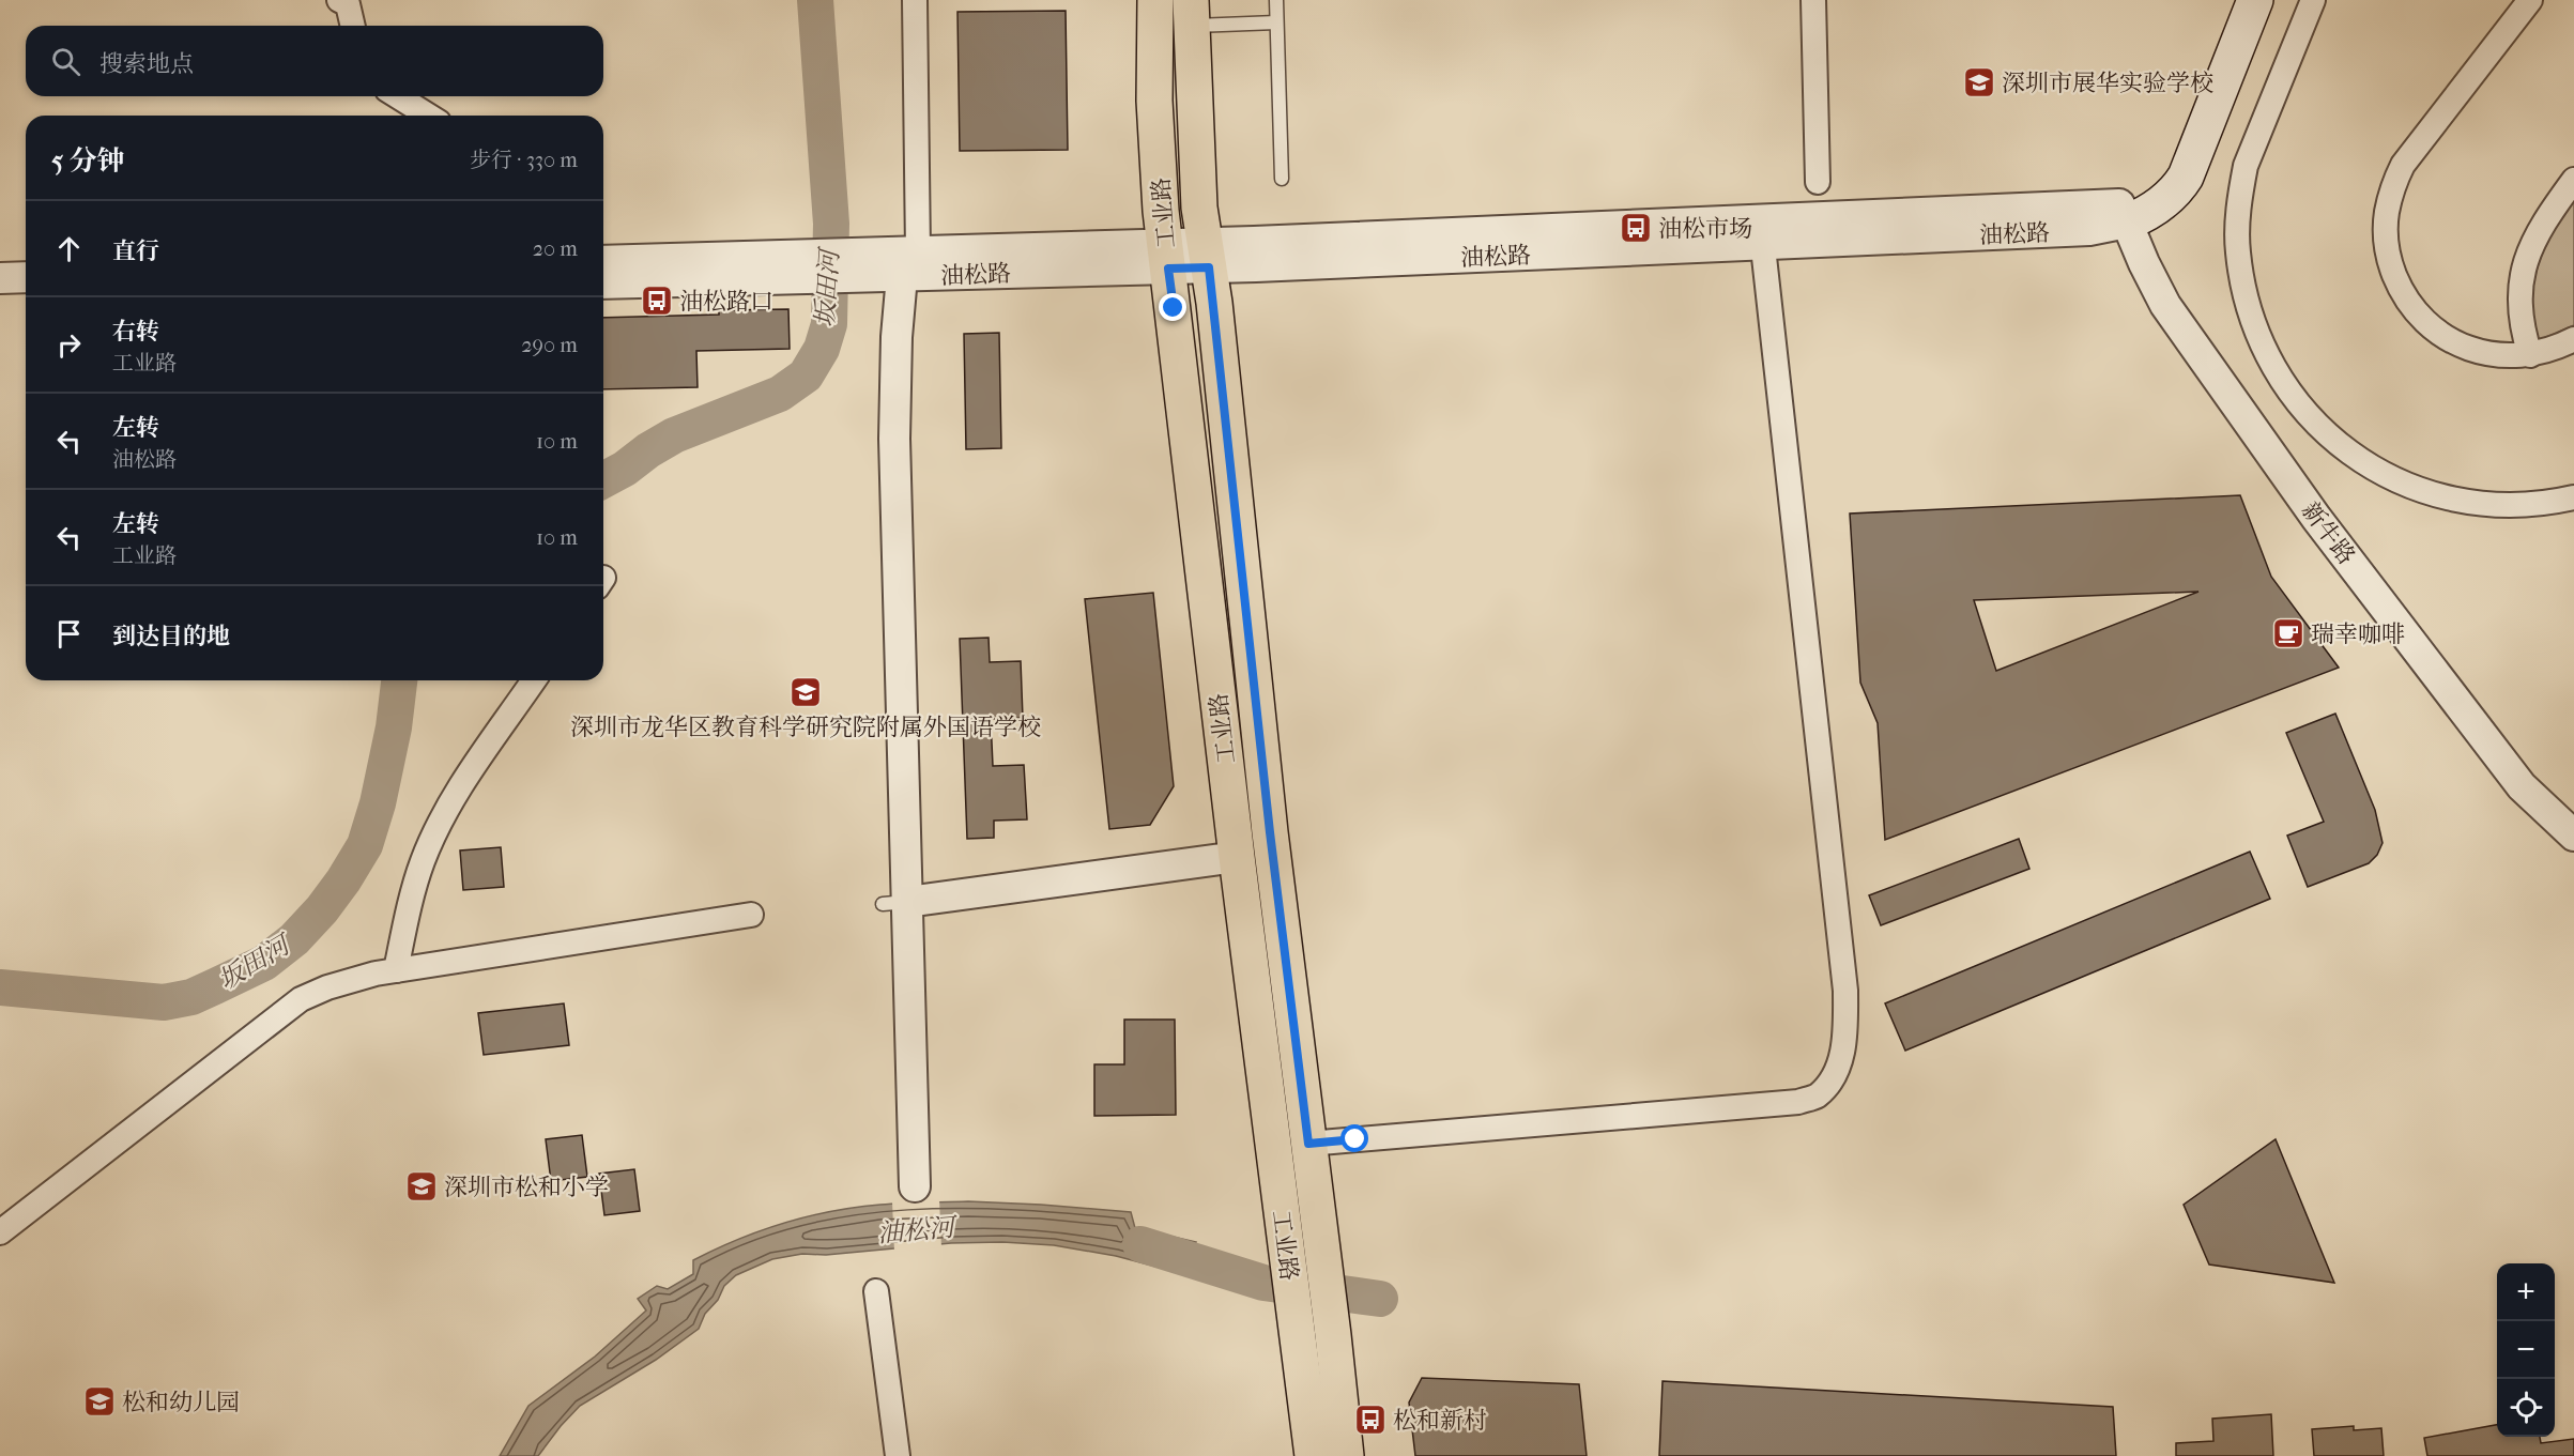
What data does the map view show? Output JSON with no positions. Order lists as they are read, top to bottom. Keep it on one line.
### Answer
{"streets":{"main road":["工业路","油松路"],"street":["新牛路"]},"crossings":[["工业路","油松路"],["油松路","新牛路"]],"water":["坂田河","油松河"],"places":{"school or university":["深圳市展华实验学校","深圳市龙华区教育科学研究院附属外国语学校","深圳市松和小学","松和幼儿园"],"bus stop":["油松市场","油松路口","松和新村"],"cafe":["瑞幸咖啡"]},"page":{"search":"搜索地点","heading":["5 分钟","步行 · 330 m"],"list":[["直行","20 m"],["右转","工业路","290 m"],["左转","油松路","10 m"],["左转","工业路","10 m"],"到达目的地"],"map_buttons":["+","−"]}}
